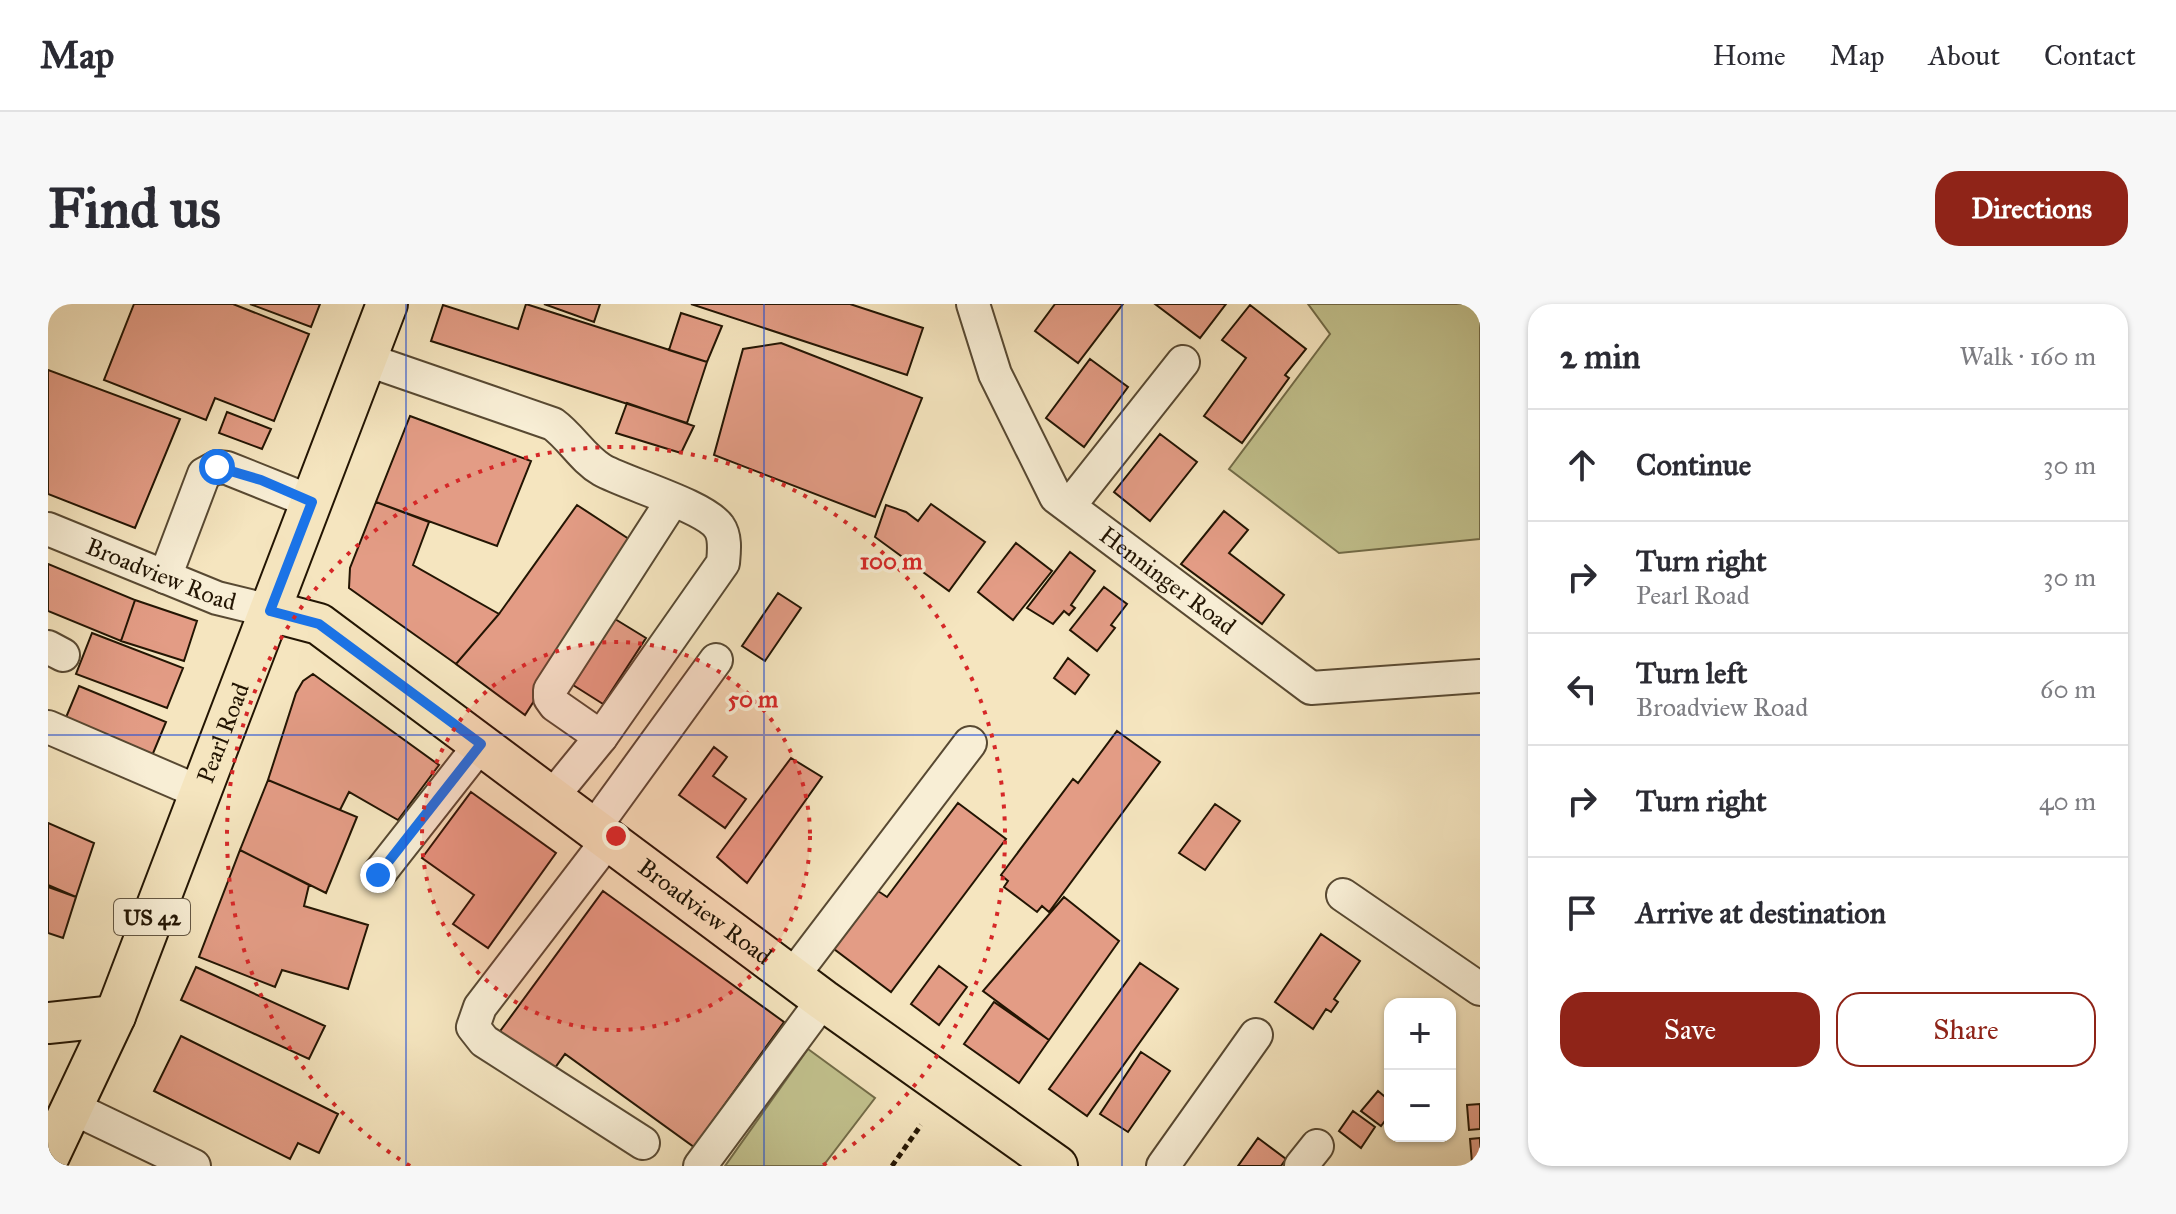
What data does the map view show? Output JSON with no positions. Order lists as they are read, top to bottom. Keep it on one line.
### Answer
{"streets":{"main road":["Broadview Road","Pearl Road","US 42"],"street":["Henninger Road"]},"crossings":[["Broadview Road","Pearl Road"]],"page":{"header":"Map","nav":["Home","Map","About","Contact"],"buttons":["Directions",["Save","Share"]],"title":"Find us","heading":["2 min","Walk · 160 m"],"list":[["Continue","30 m"],["Turn right","Pearl Road","30 m"],["Turn left","Broadview Road","60 m"],["Turn right","40 m"],"Arrive at destination"],"map_buttons":["+","−"]},"rings":["100 m","50 m"]}
